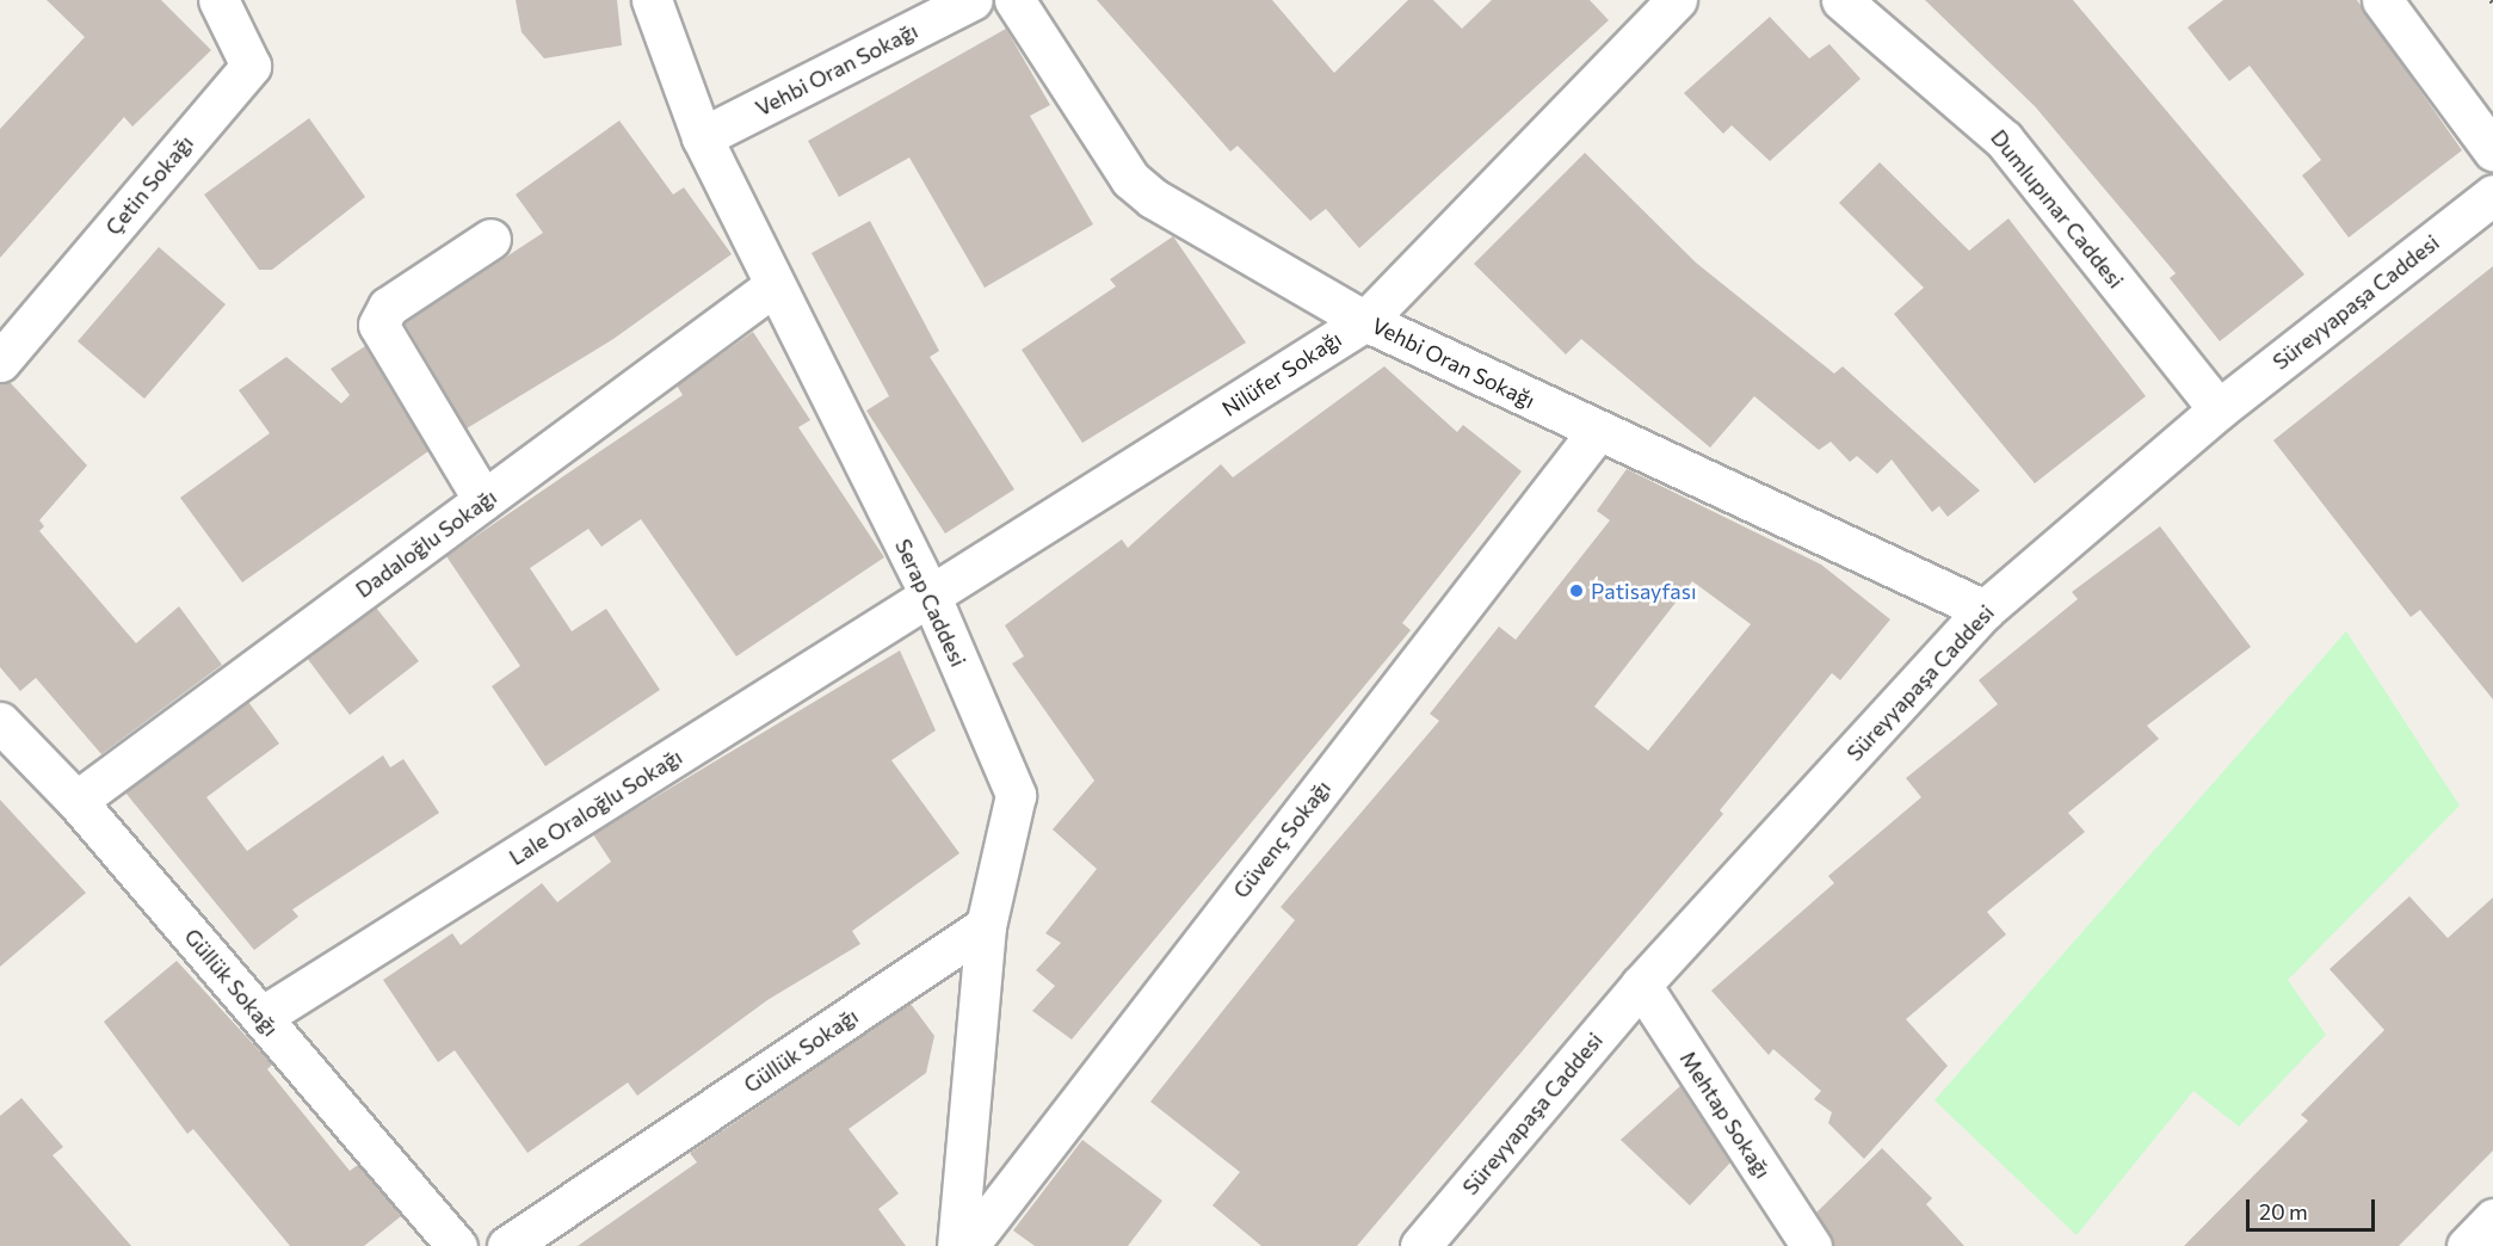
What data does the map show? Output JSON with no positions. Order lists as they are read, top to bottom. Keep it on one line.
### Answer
{"streets":{"street":["Vehbi Oran Sokağı","Çetin Sokağı","Dumlupınar Caddesi","Süreyyapaşa Caddesi","Nilüfer Sokağı","Dadaloğlu Sokağı","Serap Caddesi","Lale Oraloğlu Sokağı","Güvenç Sokağı","Güllük Sokağı","Mehtap Sokağı"]},"crossings":[["Vehbi Oran Sokağı","Süreyyapaşa Caddesi"],["Vehbi Oran Sokağı","Nilüfer Sokağı"],["Vehbi Oran Sokağı","Serap Caddesi"],["Vehbi Oran Sokağı","Güvenç Sokağı"],["Dumlupınar Caddesi","Süreyyapaşa Caddesi"],["Süreyyapaşa Caddesi","Mehtap Sokağı"],["Nilüfer Sokağı","Serap Caddesi"],["Nilüfer Sokağı","Lale Oraloğlu Sokağı"],["Dadaloğlu Sokağı","Serap Caddesi"],["Dadaloğlu Sokağı","Güllük Sokağı"],["Serap Caddesi","Lale Oraloğlu Sokağı"],["Serap Caddesi","Güllük Sokağı"],["Lale Oraloğlu Sokağı","Güllük Sokağı"]],"places":["Patisayfası"],"scale_bar":"20 m"}
